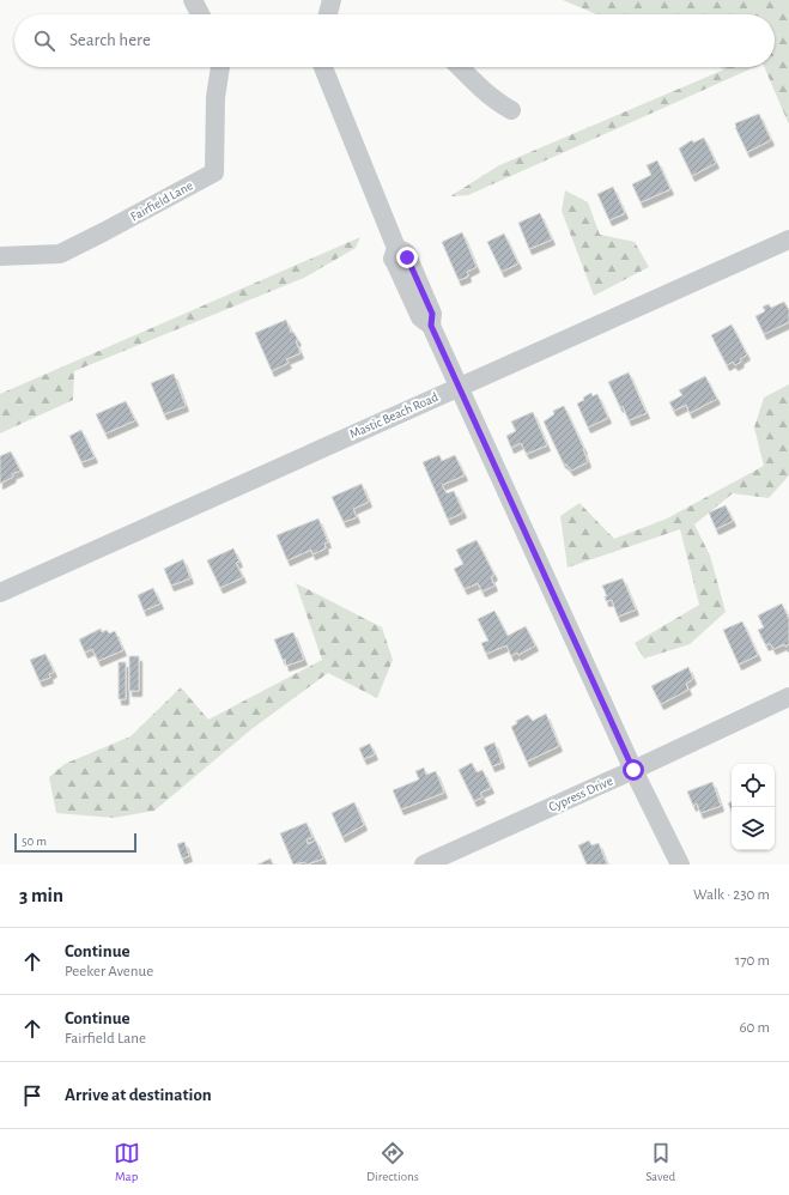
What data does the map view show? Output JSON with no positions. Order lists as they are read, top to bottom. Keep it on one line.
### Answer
{"streets":{"street":["Fairfield Lane","Mastic Beach Road","Cypress Drive"]},"scale_bar":"50 m","page":{"search":"Search here","scale":"50 m","heading":["3 min","Walk · 230 m"],"list":[["Continue","Peeker Avenue","170 m"],["Continue","Fairfield Lane","60 m"],"Arrive at destination"],"nav":["Map","Directions","Saved"]}}
